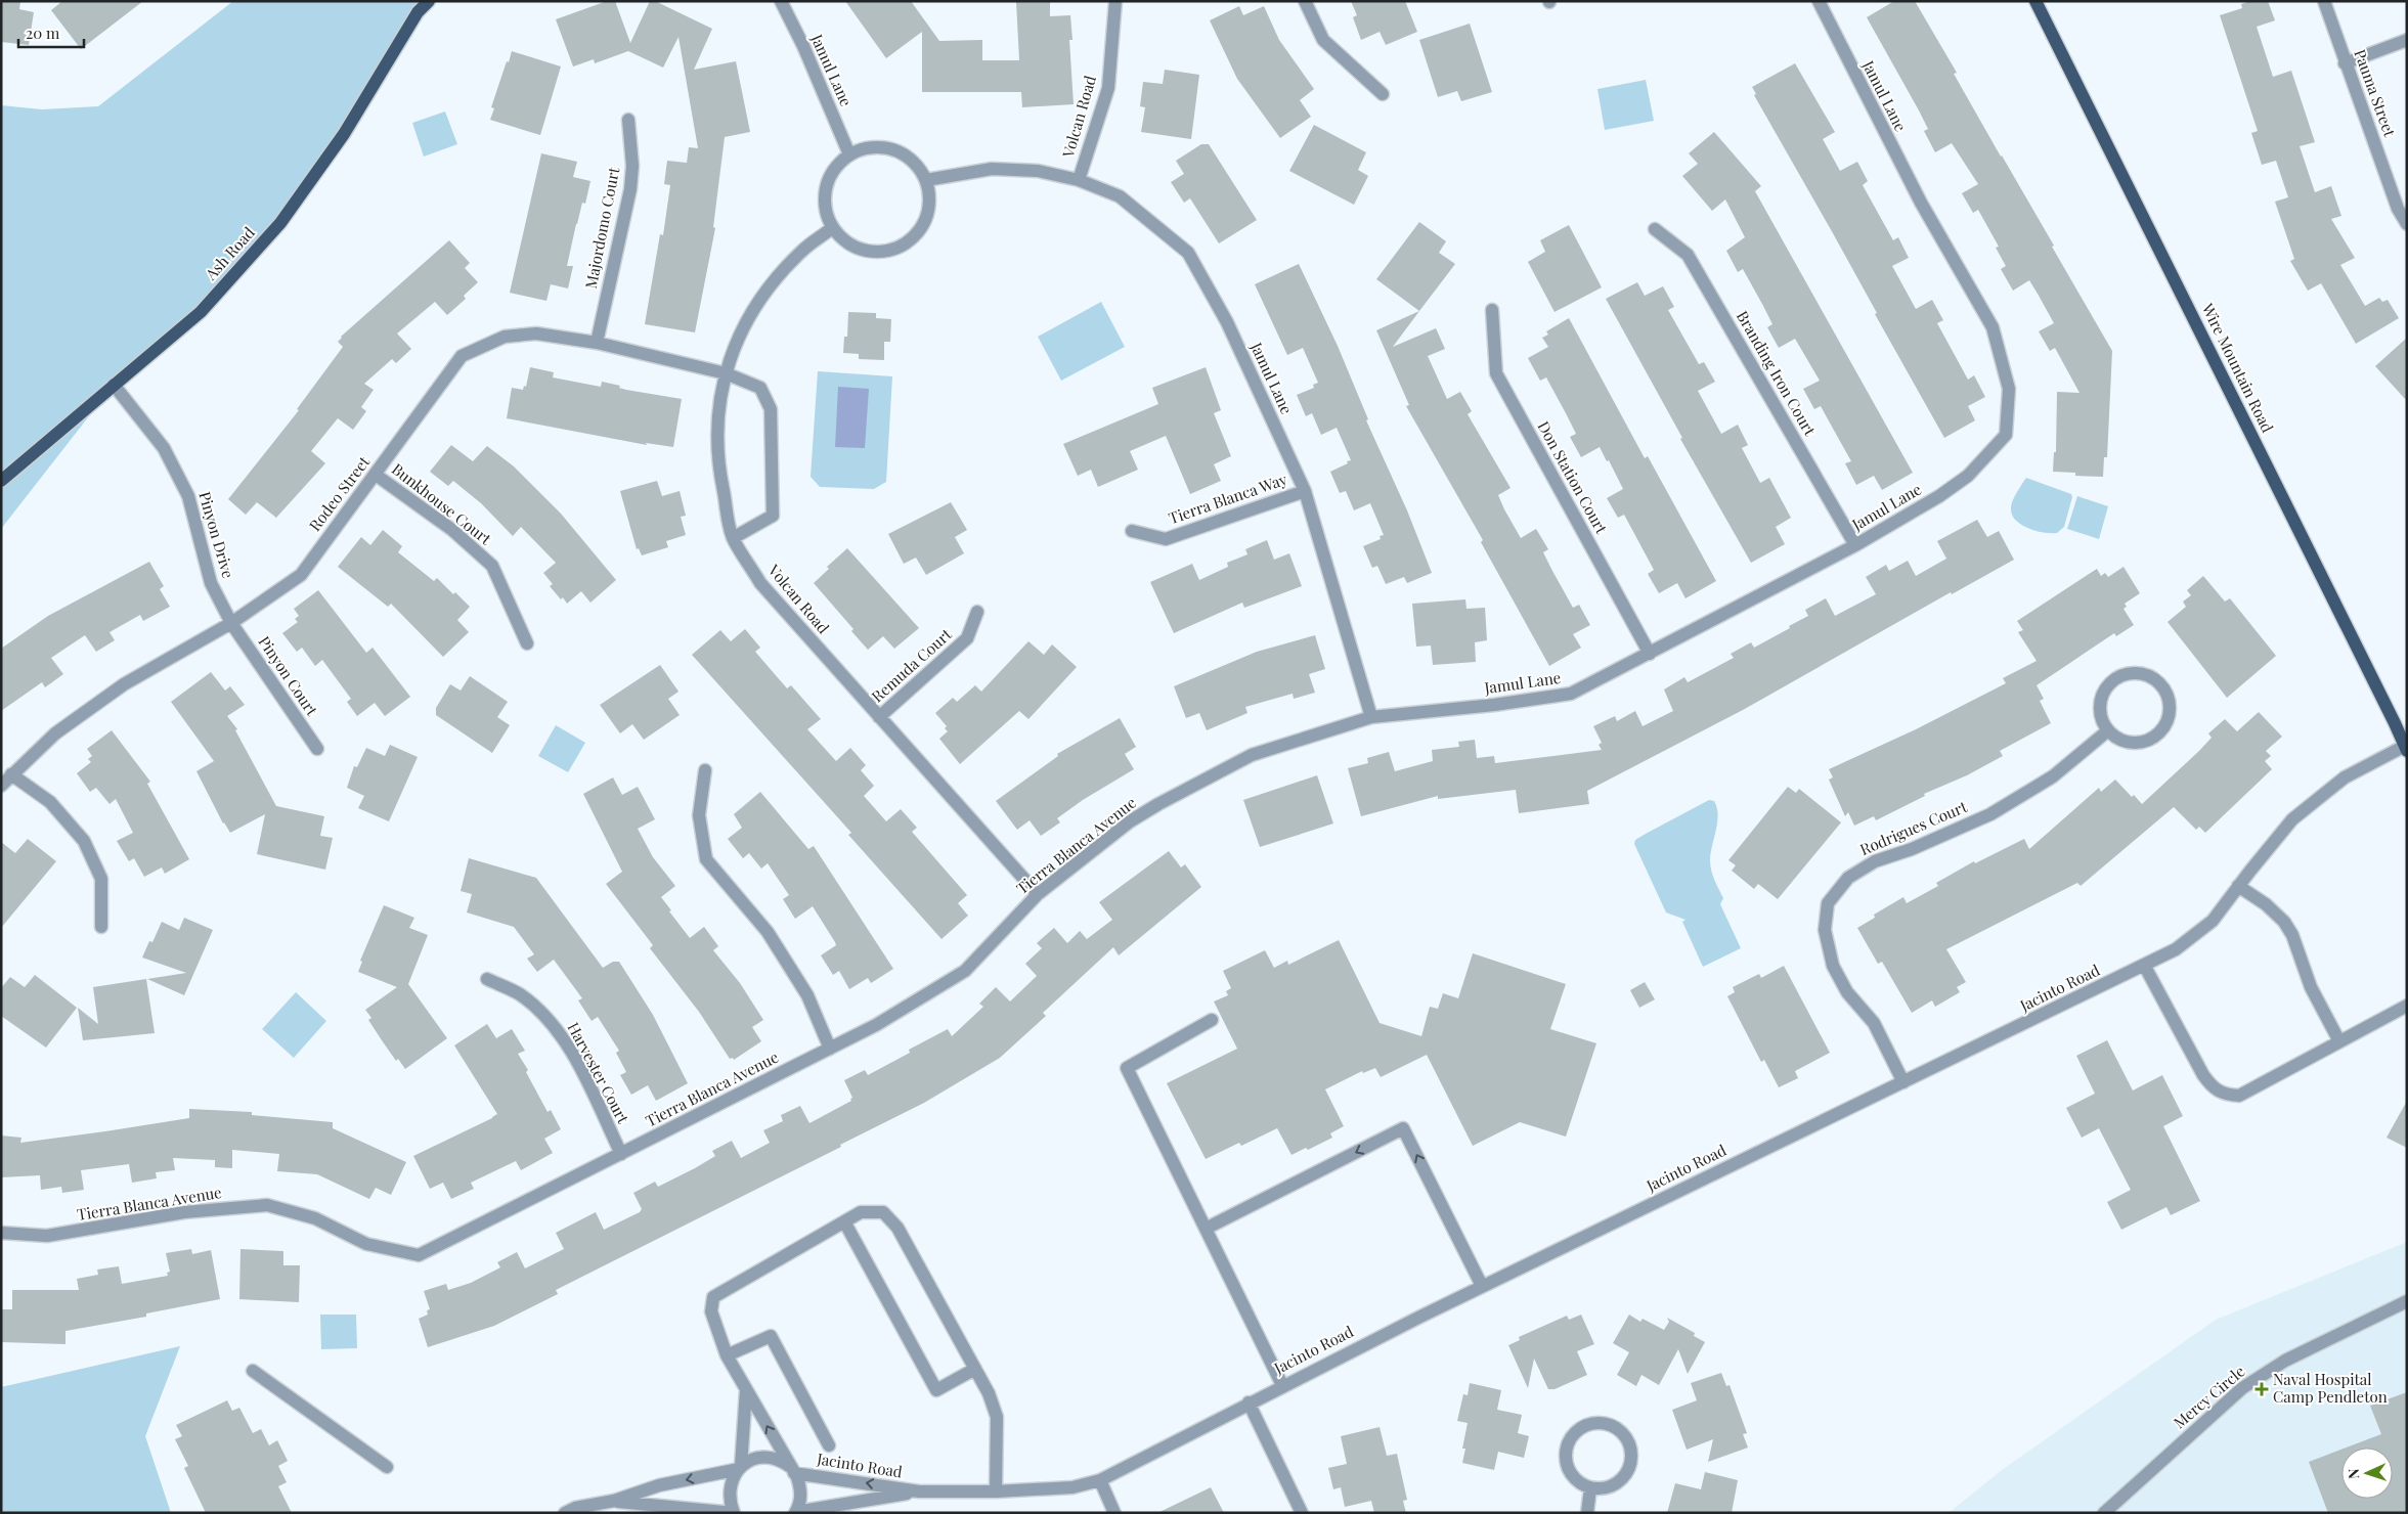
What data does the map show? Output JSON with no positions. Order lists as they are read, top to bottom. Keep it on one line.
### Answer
{"streets":{"main road":["Ash Road","Wire Mountain Road"],"street":["Jamul Lane","Pauma Street","Volcan Road","Majordomo Court","Branding Iron Court","Don Station Court","Rodeo Street","Tierra Blanca Way","Bunkhouse Court","Pinyon Drive","Remuda Court","Pinyon Court","Rodrigues Court","Tierra Blanca Avenue","Jacinto Road","Harvester Court","Mercy Circle"]},"crossings":[["Jamul Lane","Volcan Road"],["Jamul Lane","Branding Iron Court"],["Jamul Lane","Don Station Court"],["Jamul Lane","Tierra Blanca Way"],["Jamul Lane","Tierra Blanca Avenue"],["Volcan Road","Rodeo Street"],["Volcan Road","Remuda Court"],["Volcan Road","Tierra Blanca Avenue"],["Majordomo Court","Rodeo Street"],["Ash Road","Pinyon Drive"],["Wire Mountain Road","Jacinto Road"],["Rodeo Street","Bunkhouse Court"],["Rodeo Street","Pinyon Drive"],["Rodeo Street","Pinyon Court"],["Pinyon Drive","Pinyon Court"],["Rodrigues Court","Jacinto Road"],["Tierra Blanca Avenue","Harvester Court"]],"places":{"health":["Naval Hospital Camp Pendleton"]},"scale_bar":"20 m","north":"left"}
